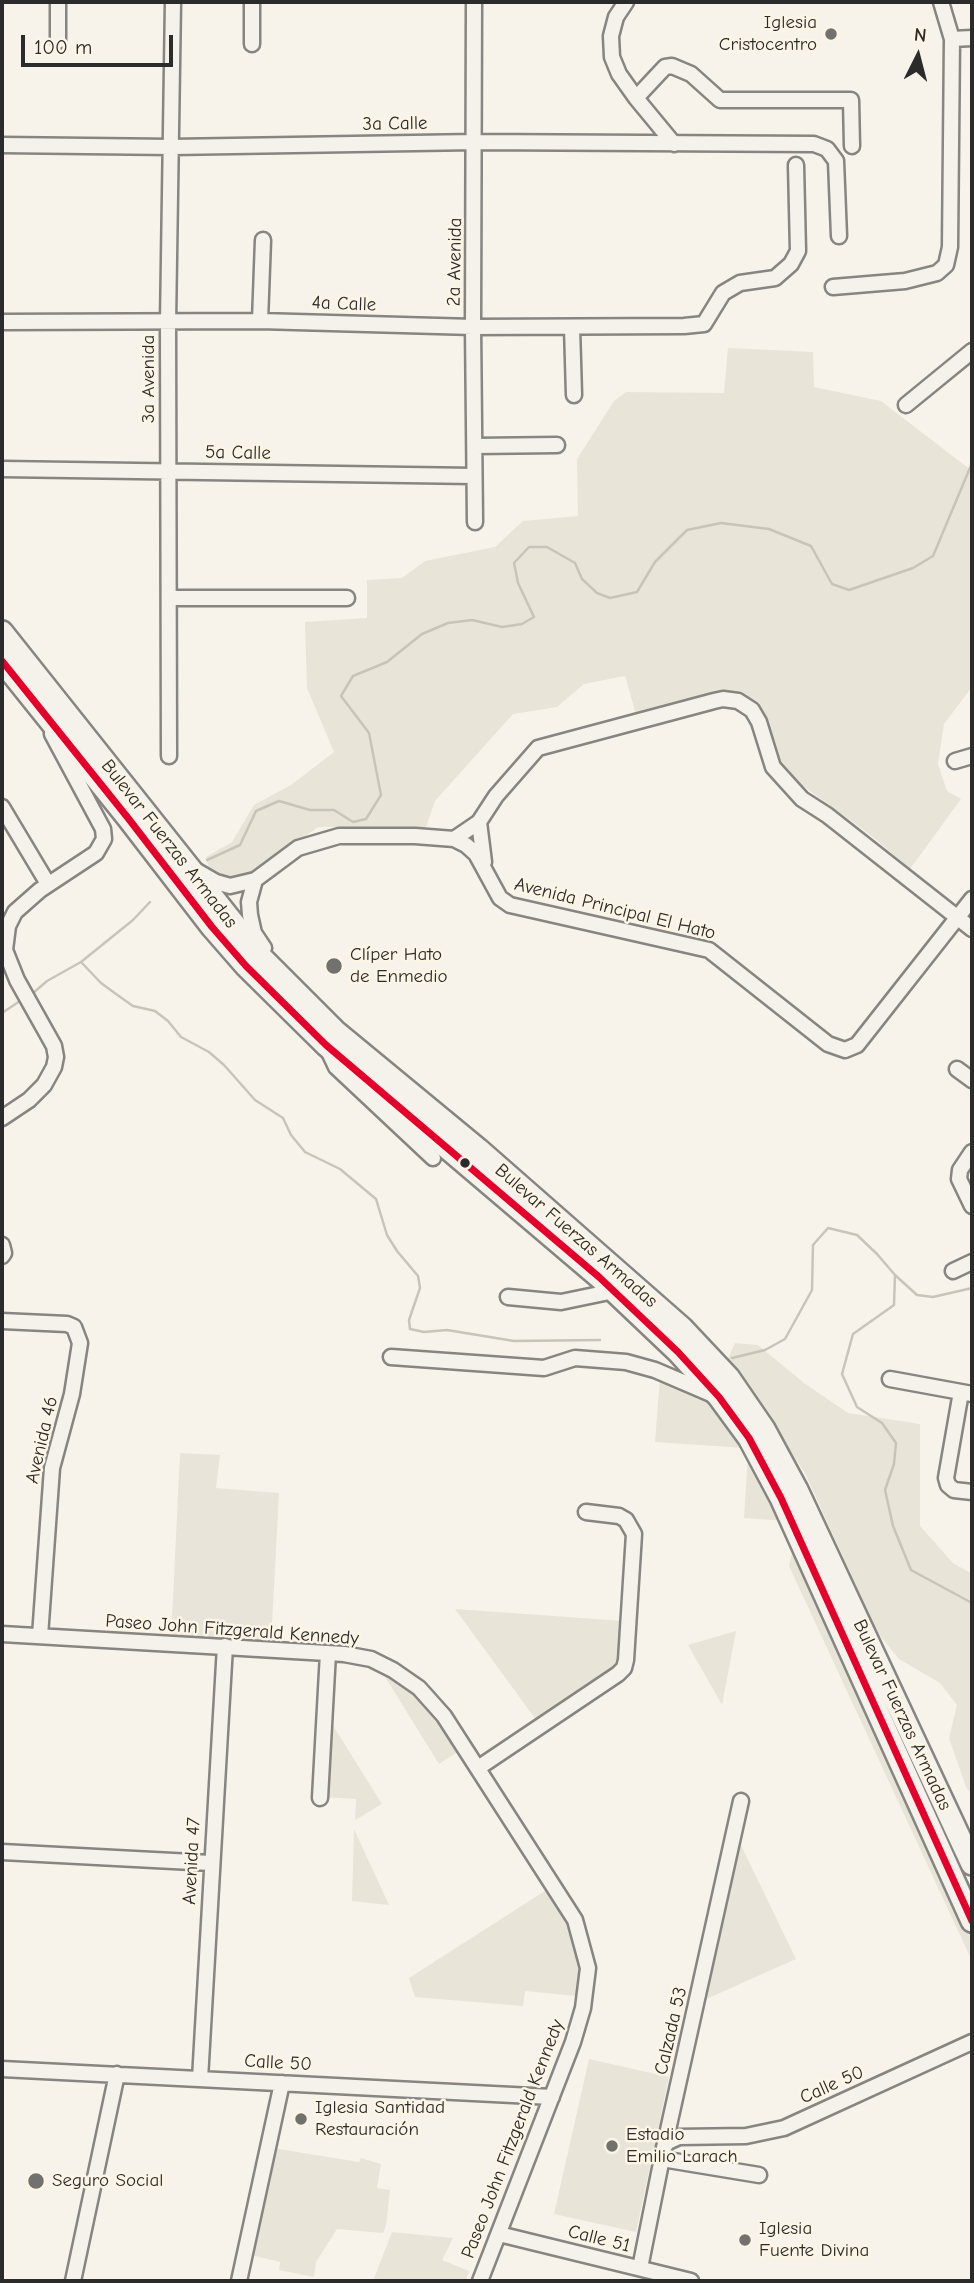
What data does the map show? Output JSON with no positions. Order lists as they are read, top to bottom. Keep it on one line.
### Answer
{"streets":{"highway":["Bulevar Fuerzas Armadas"],"street":["3a Calle","2a Avenida","4a Calle","3a Avenida","5a Calle","Avenida Principal El Hato","Avenida 46","Paseo John Fitzgerald Kennedy","Avenida 47","Calzada 53","Calle 50","Calle 51"]},"crossings":[["3a Calle","2a Avenida"],["3a Calle","3a Avenida"],["2a Avenida","4a Calle"],["2a Avenida","5a Calle"],["4a Calle","3a Avenida"],["3a Avenida","5a Calle"],["Avenida 46","Paseo John Fitzgerald Kennedy"],["Paseo John Fitzgerald Kennedy","Avenida 47"],["Paseo John Fitzgerald Kennedy","Calle 50"],["Paseo John Fitzgerald Kennedy","Calle 51"],["Avenida 47","Calle 50"],["Calzada 53","Calle 50"],["Calzada 53","Calle 51"]],"places":["Iglesia Cristocentro","Clíper Hato de Enmedio","Iglesia Santidad Restauración","Estadio Emilio Larach","Seguro Social","Iglesia Fuente Divina"],"scale_bar":"100 m","north":"top"}
